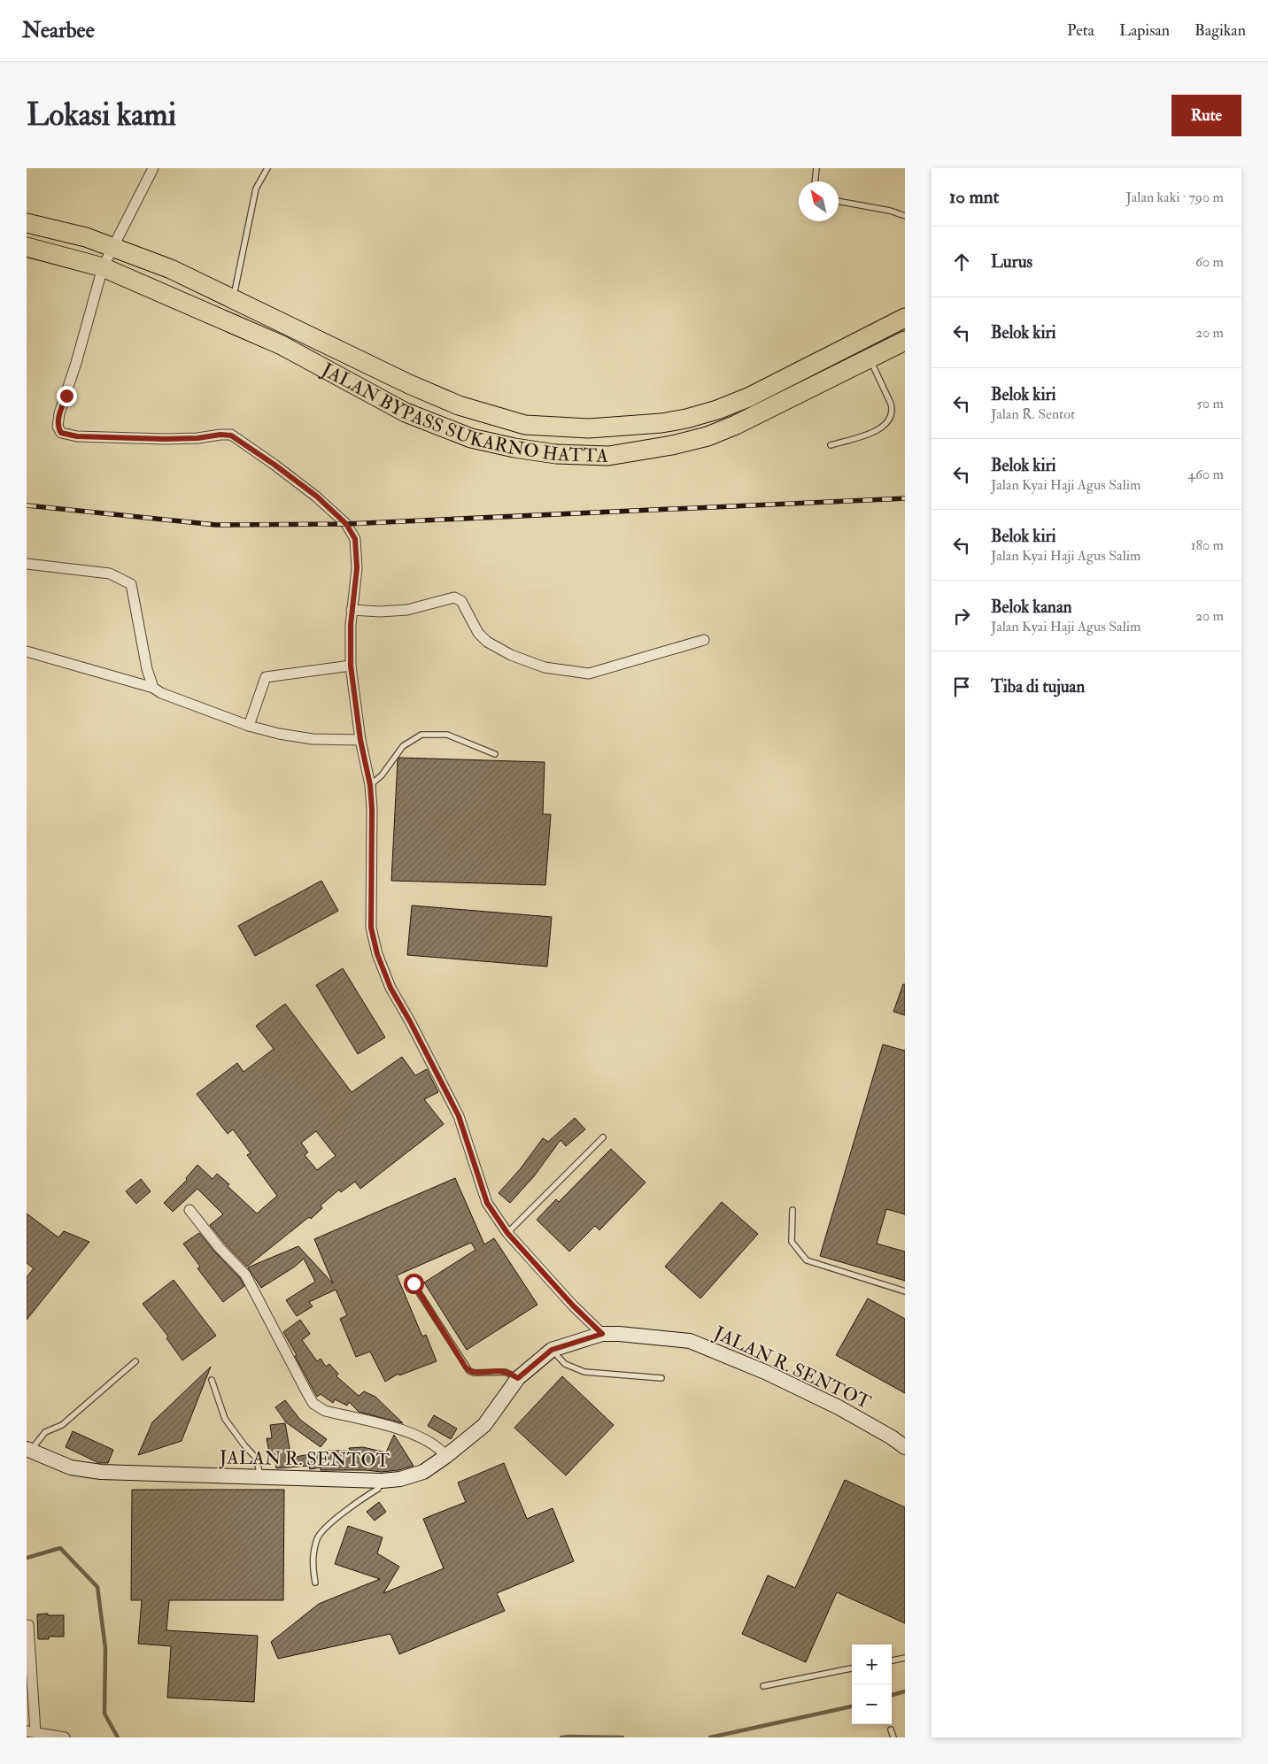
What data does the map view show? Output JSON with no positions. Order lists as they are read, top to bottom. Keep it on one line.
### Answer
{"streets":{"highway":["JALAN BYPASS SUKARNO HATTA"],"street":["JALAN R. SENTOT"]},"north":"top left","page":{"header":"Nearbee","nav":["Peta","Lapisan","Bagikan"],"buttons":"Rute","title":"Lokasi kami","heading":["10 mnt","Jalan kaki · 790 m"],"list":[["Lurus","60 m"],["Belok kiri","20 m"],["Belok kiri","Jalan R. Sentot","50 m"],["Belok kiri","Jalan Kyai Haji Agus Salim","460 m"],["Belok kiri","Jalan Kyai Haji Agus Salim","180 m"],["Belok kanan","Jalan Kyai Haji Agus Salim","20 m"],"Tiba di tujuan"],"map_buttons":["+","−"]}}
